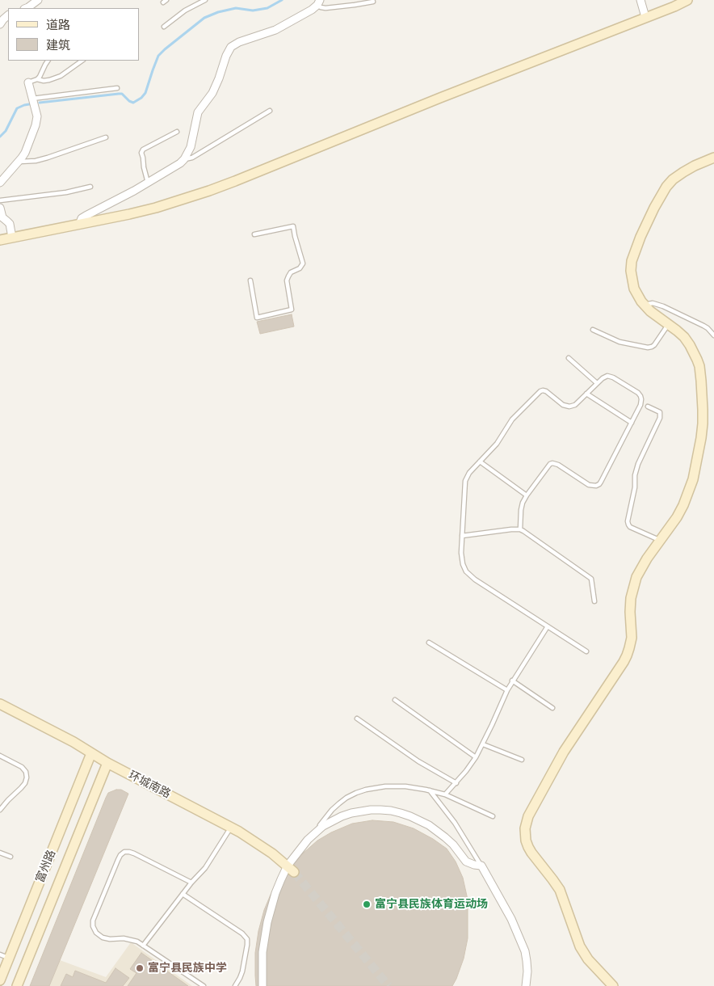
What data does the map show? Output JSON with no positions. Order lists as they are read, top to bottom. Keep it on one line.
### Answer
{"streets":{"main road":["环城南路","富州路"]},"crossings":[["环城南路","富州路"]],"places":["富宁县民族体育运动场","富宁县民族中学"],"legend":["道路","建筑"]}
